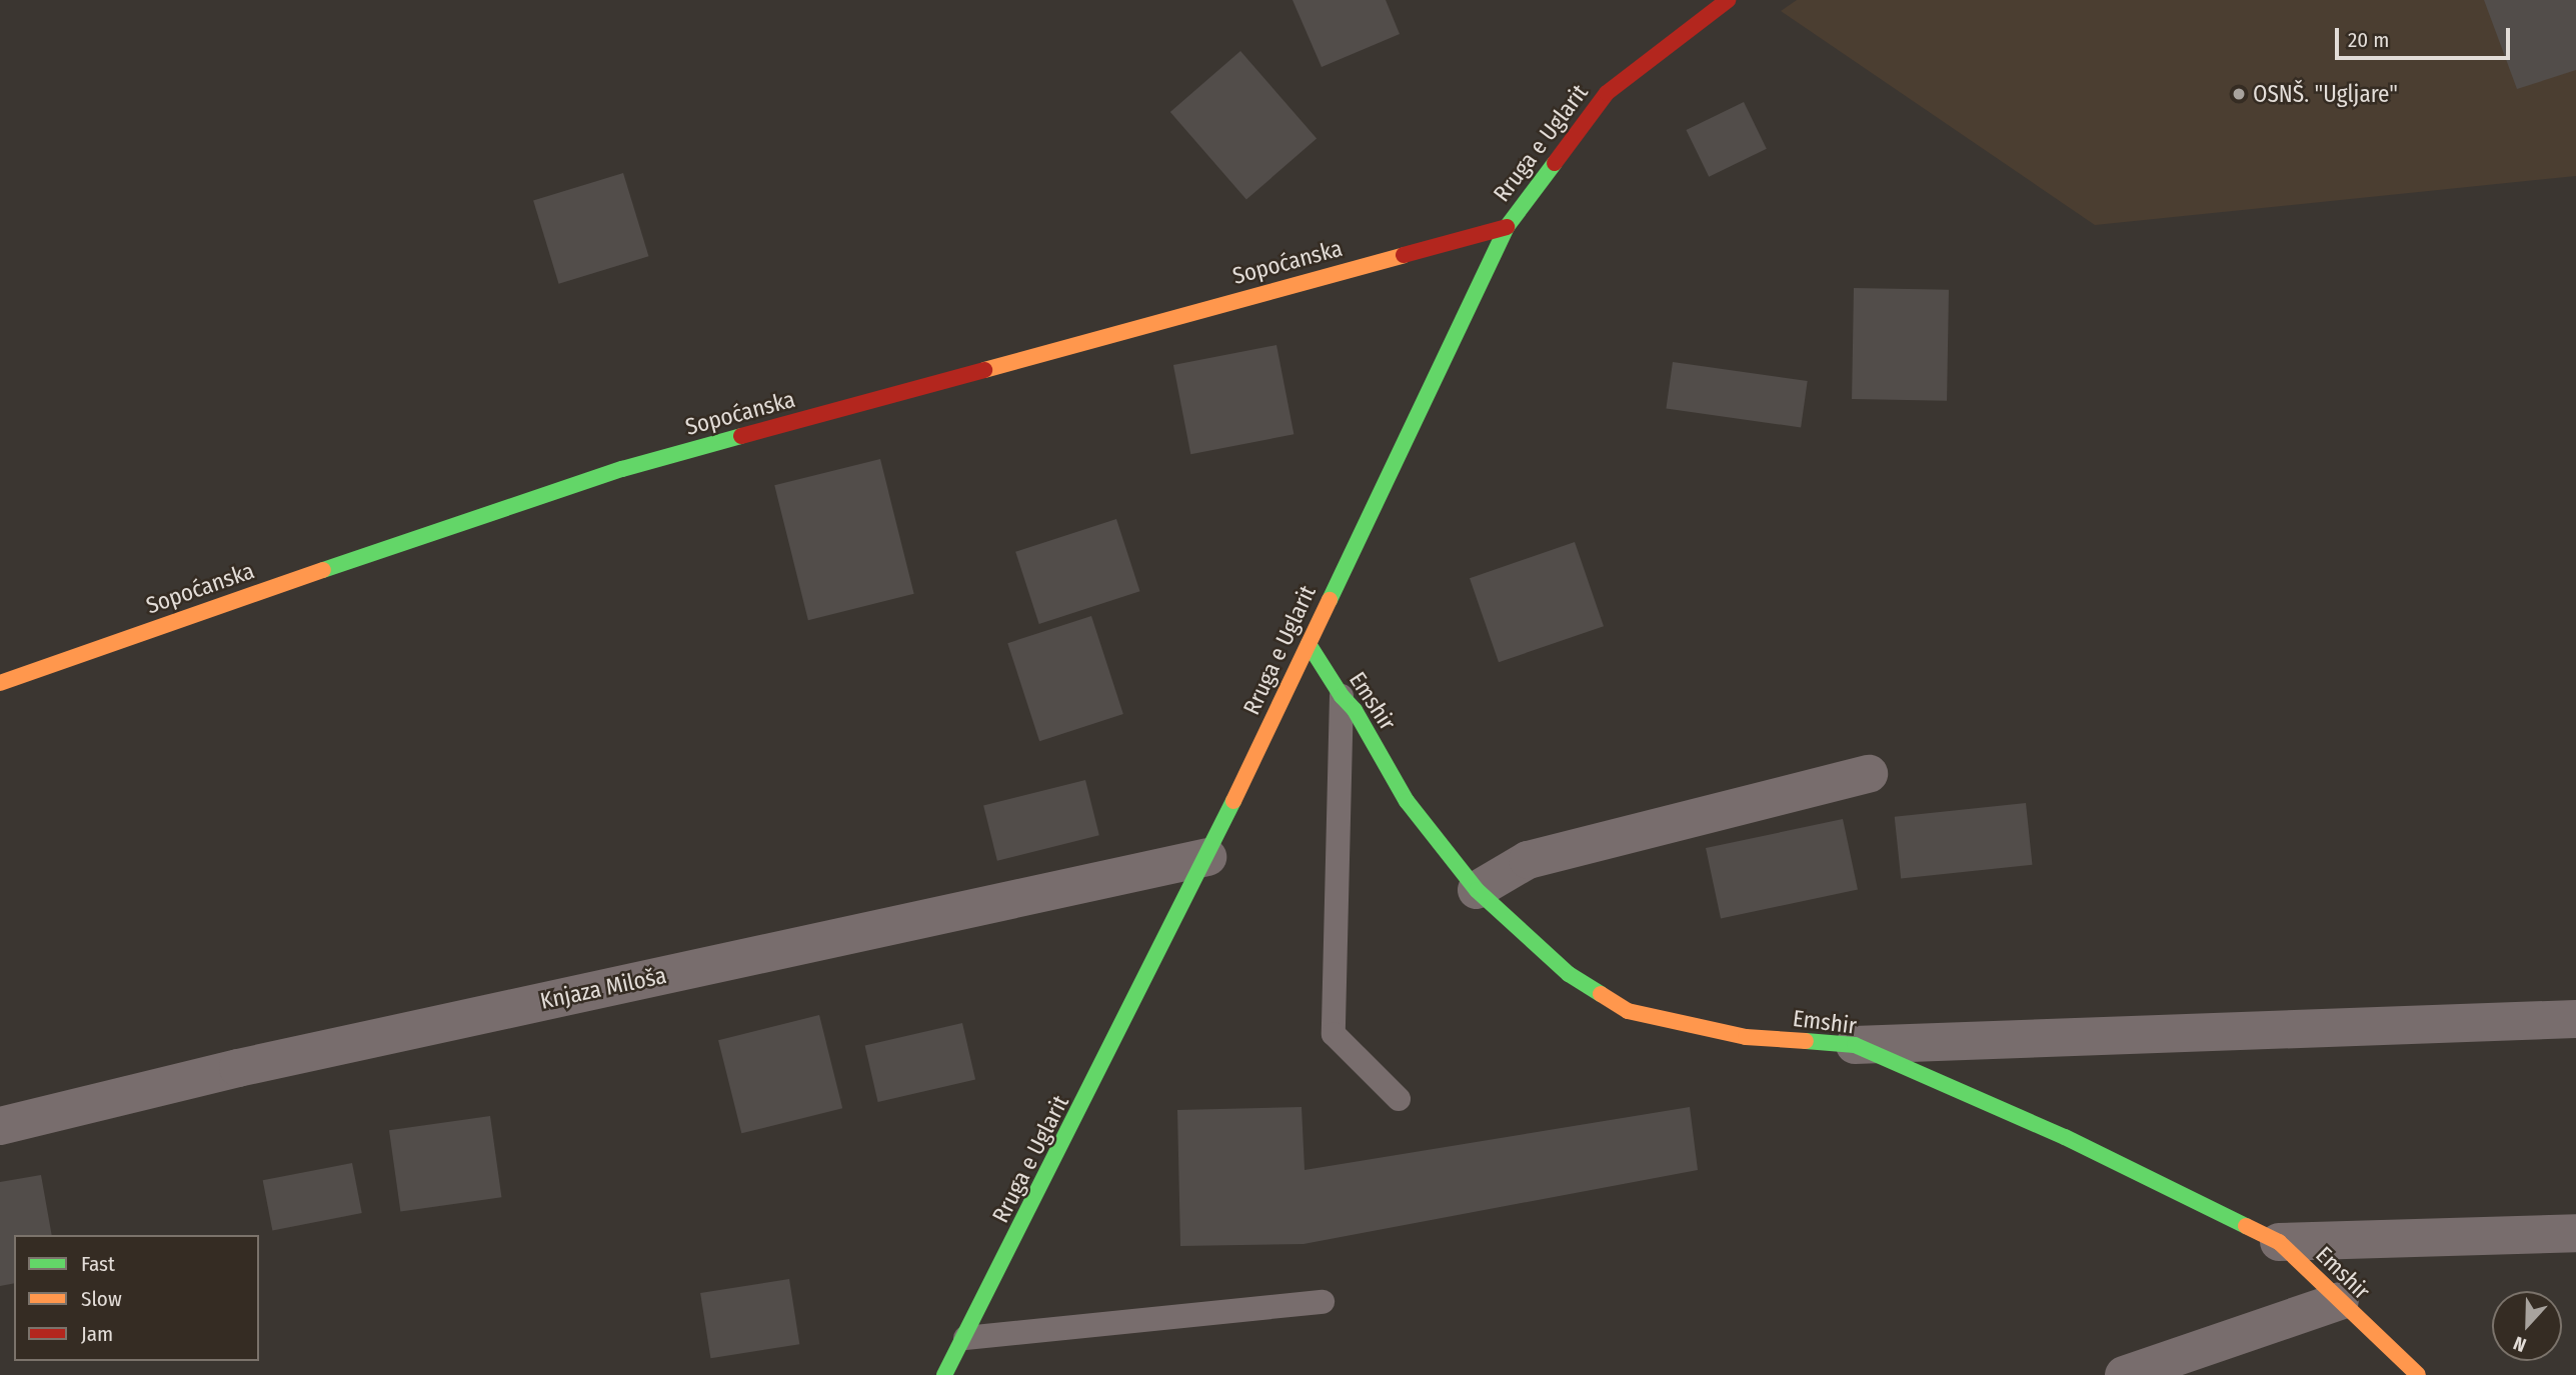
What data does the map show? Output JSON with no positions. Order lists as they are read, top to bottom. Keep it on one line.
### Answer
{"streets":{"street":["Rruga e Uglarit","Sopoćanska","Emshir","Knjaza Miloša"]},"crossings":[["Rruga e Uglarit","Sopoćanska"],["Rruga e Uglarit","Emshir"],["Rruga e Uglarit","Knjaza Miloša"]],"places":["OSNŠ. \"Ugljare\""],"legend":["Fast","Slow","Jam"],"scale_bar":"20 m","north":"bottom"}
